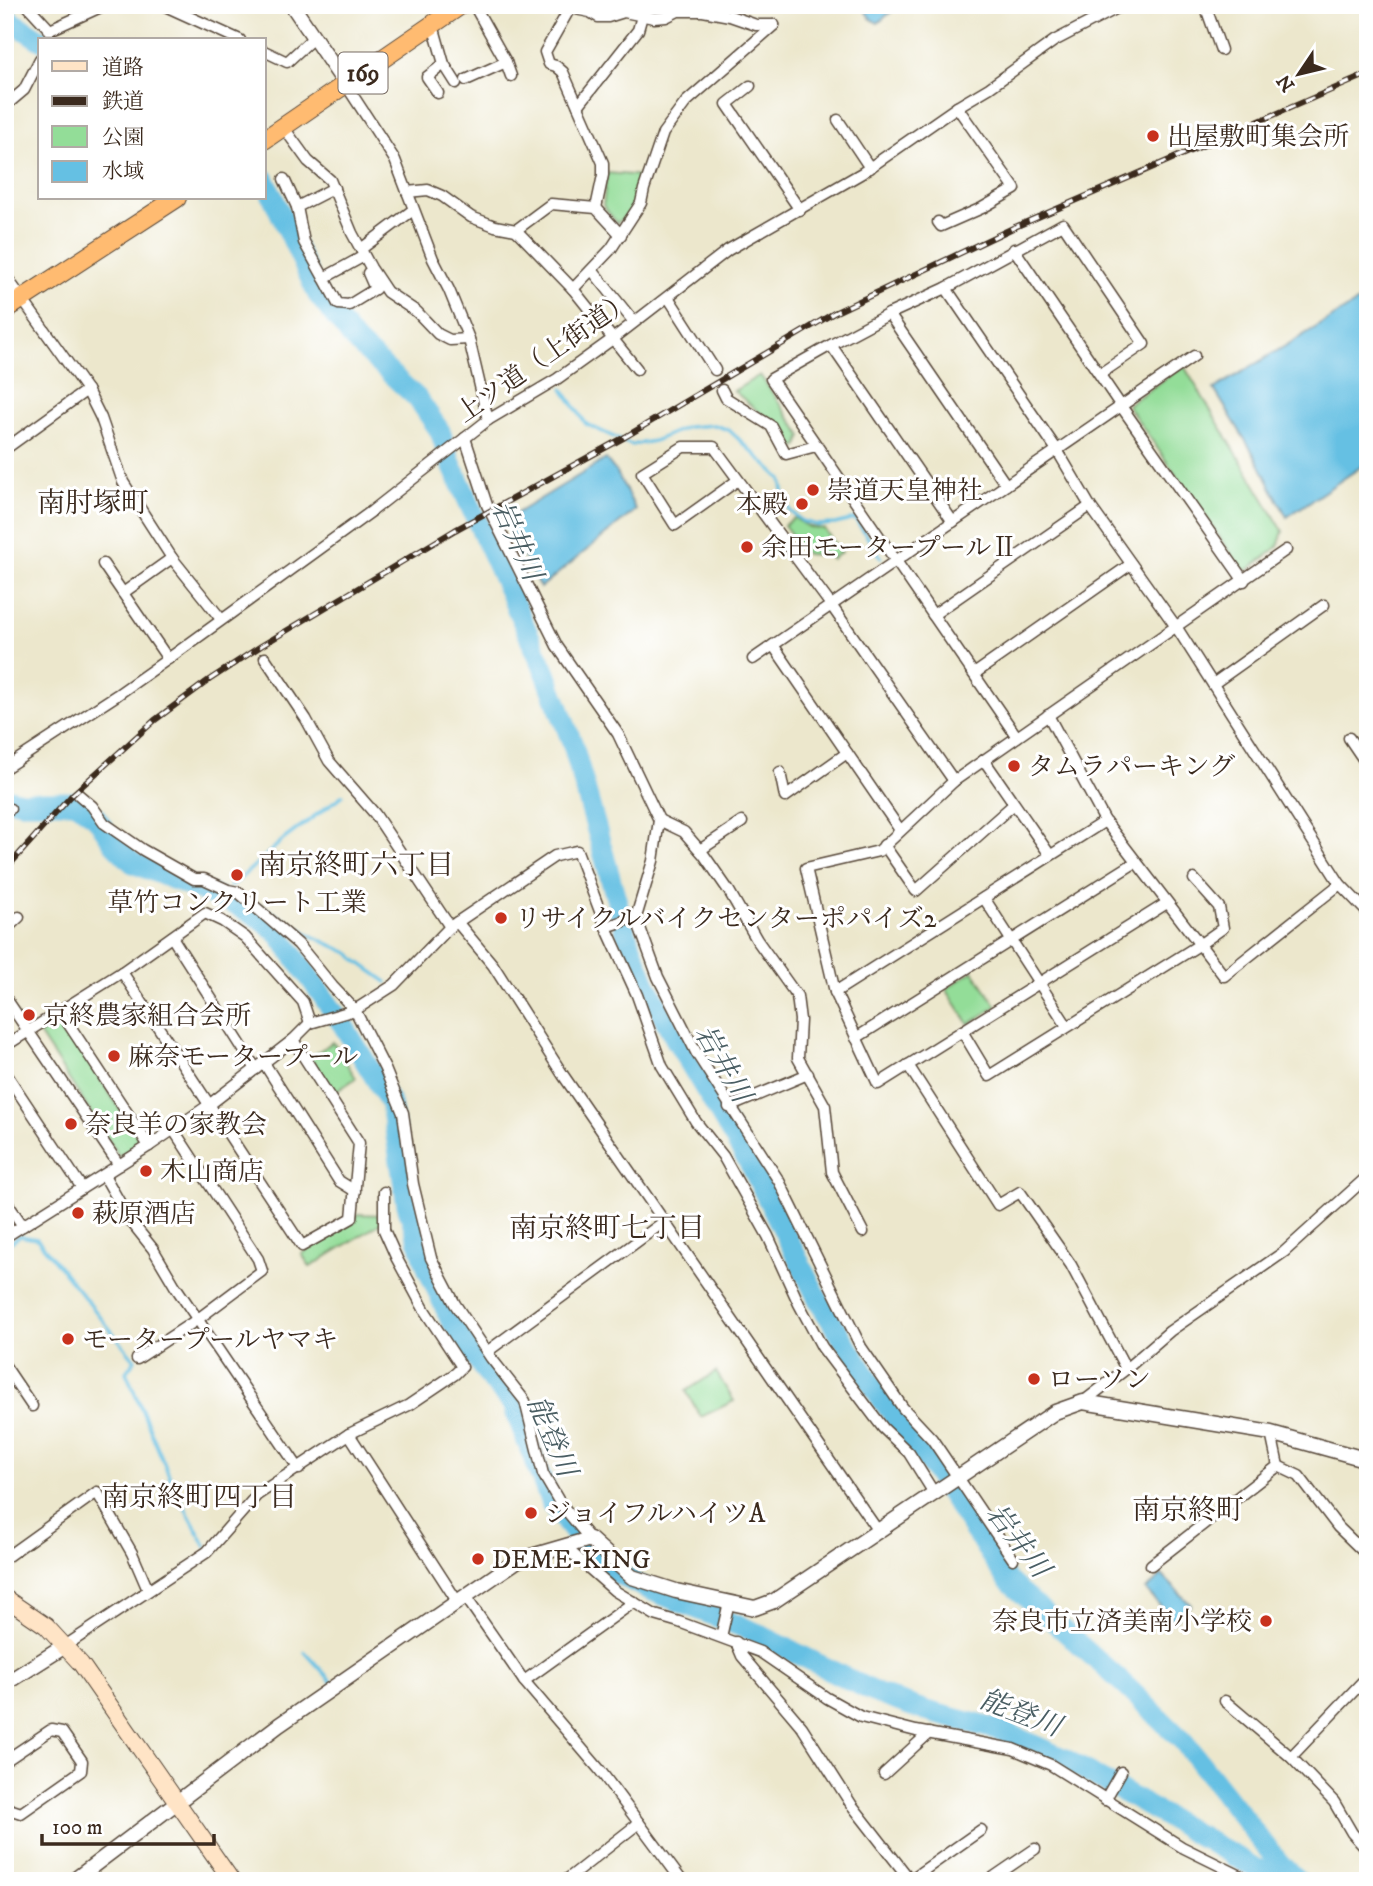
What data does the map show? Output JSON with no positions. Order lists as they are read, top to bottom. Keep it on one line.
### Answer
{"streets":{"highway":["169"],"street":["上ツ道（上街道）"]},"districts":["南肘塚町","南京終町六丁目","南京終町七丁目","南京終町四丁目","南京終町"],"water":["岩井川","能登川"],"places":["出屋敷町集会所","崇道天皇神社","本殿","余田モータープールⅡ","タムラパーキング","草竹コンクリート工業","リサイクルバイクセンターポパイズ2","京終農家組合会所","麻奈モータープール","奈良羊の家教会","木山商店","萩原酒店","モータープールヤマキ","ローソン","ジョイフルハイツA","DEME-KING","奈良市立済美南小学校"],"legend":["道路","鉄道","公園","水域"],"scale_bar":"100 m","north":"bottom left"}
